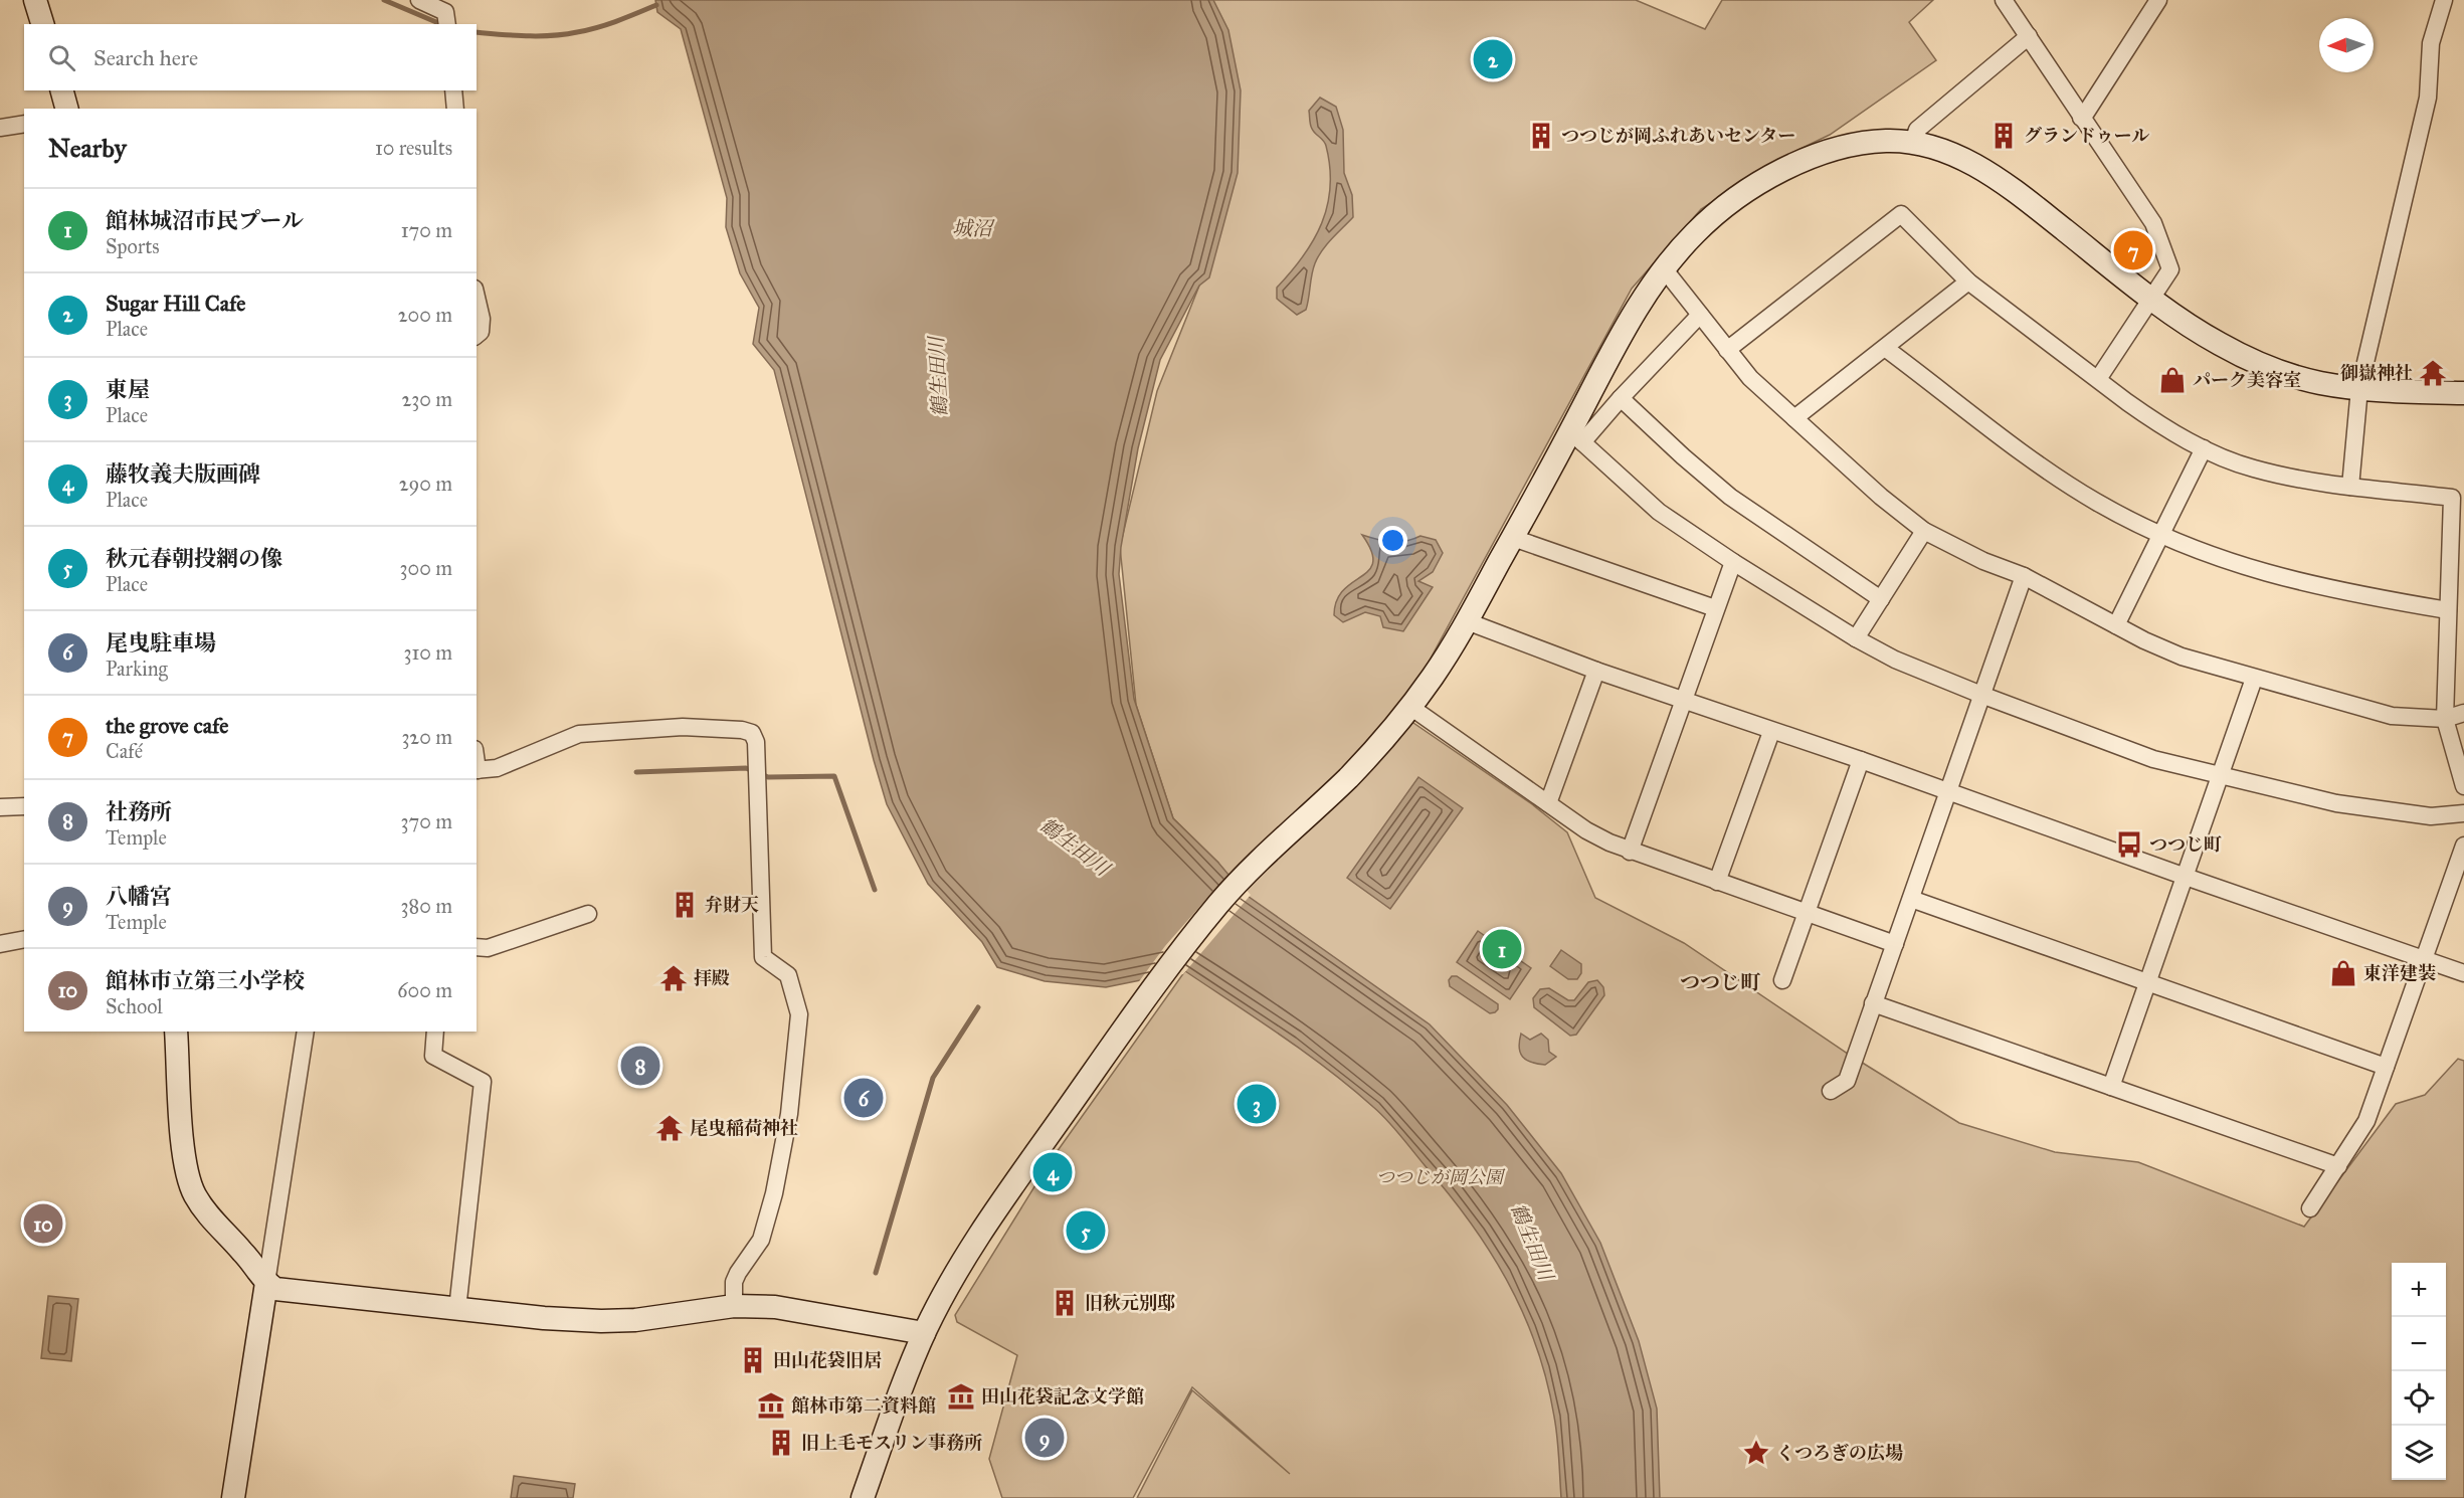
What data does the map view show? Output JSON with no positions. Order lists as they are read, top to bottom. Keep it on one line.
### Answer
{"districts":["つつじ町"],"water":["城沼","鶴生田川"],"parks":["つつじが岡公園"],"places":{"building":["つつじが岡ふれあいセンター","グランドゥール","弁財天","旧秋元別邸","田山花袋旧居","旧上毛モスリン事務所"],"temple":["御嶽神社","拝殿","尾曳稲荷神社"],"shop":["パーク美容室","東洋建装"],"bus stop":["つつじ町"],"museum":["田山花袋記念文学館","館林市第二資料館"],"place":["くつろぎの広場"]},"north":"left","page":{"search":"Search here","pins":["2","7","1","8","6","3","4","10","5","9"],"heading":["Nearby","10 results"],"list":[{"mark":"1","name":"館林城沼市民プール","note":"Sports","value":"170 m"},{"mark":"2","name":"Sugar Hill Cafe","note":"Place","value":"200 m"},{"mark":"3","name":"東屋","note":"Place","value":"230 m"},{"mark":"4","name":"藤牧義夫版画碑","note":"Place","value":"290 m"},{"mark":"5","name":"秋元春朝投網の像","note":"Place","value":"300 m"},{"mark":"6","name":"尾曳駐車場","note":"Parking","value":"310 m"},{"mark":"7","name":"the grove cafe","note":"Café","value":"320 m"},{"mark":"8","name":"社務所","note":"Temple","value":"370 m"},{"mark":"9","name":"八幡宮","note":"Temple","value":"380 m"},{"mark":"10","name":"館林市立第三小学校","note":"School","value":"600 m"}],"map_buttons":["+","−"]}}
